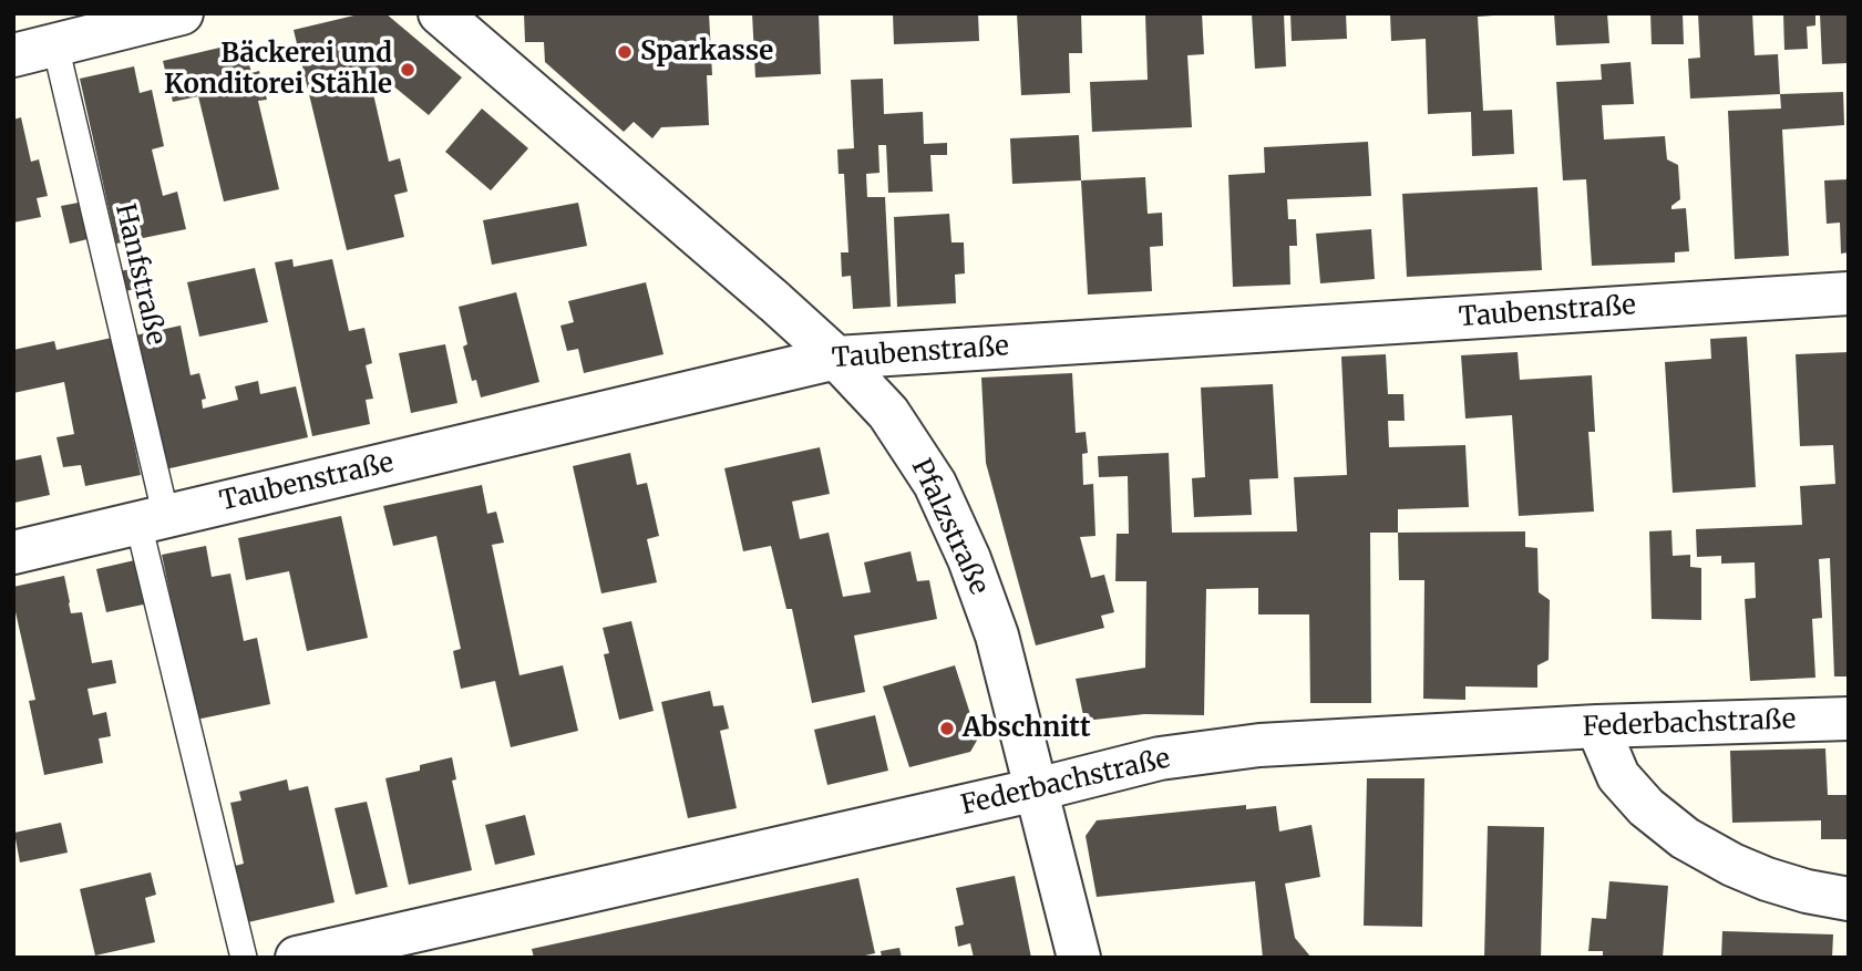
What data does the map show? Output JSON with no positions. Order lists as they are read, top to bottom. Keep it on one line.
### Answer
{"streets":{"street":["Taubenstraße","Pfalzstraße","Federbachstraße"],"lane":["Hanfstraße"]},"crossings":[["Hanfstraße","Taubenstraße"],["Taubenstraße","Pfalzstraße"],["Pfalzstraße","Federbachstraße"]],"places":["Sparkasse","Bäckerei und Konditorei Stähle","Abschnitt"]}
